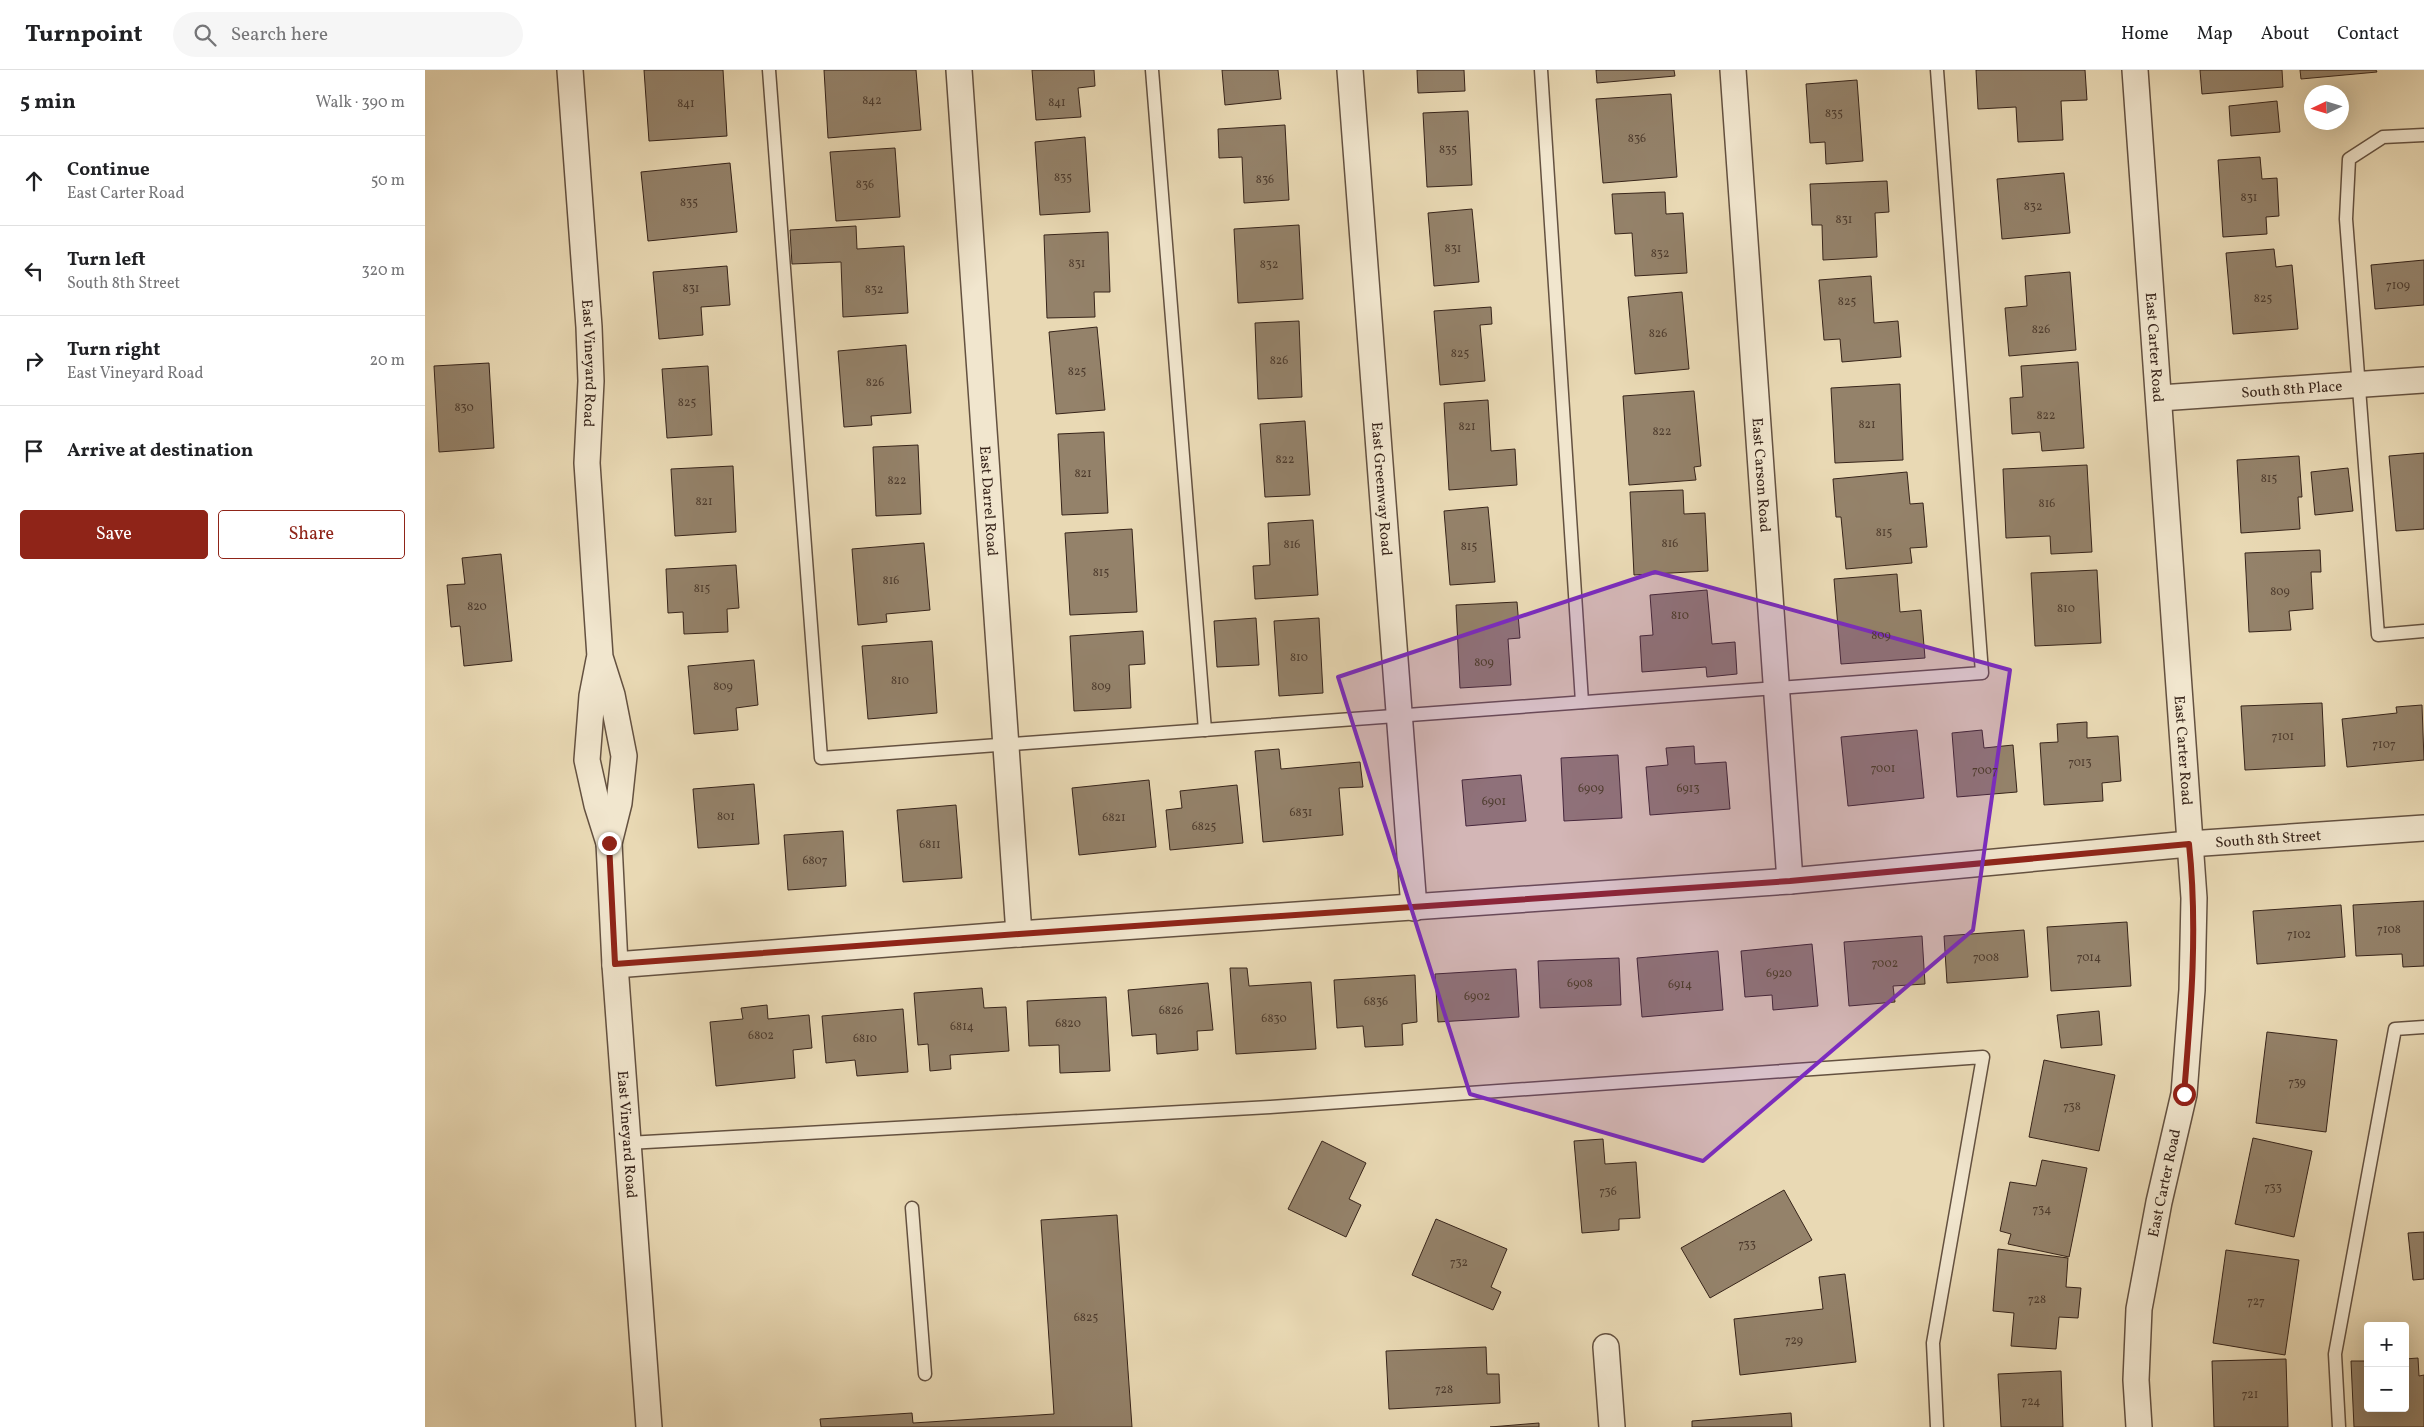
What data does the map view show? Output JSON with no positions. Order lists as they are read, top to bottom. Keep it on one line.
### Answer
{"streets":{"street":["East Carter Road","East Vineyard Road","South 8th Place","East Carson Road","East Greenway Road","East Darrel Road","South 8th Street"]},"crossings":[["East Carter Road","South 8th Place"],["East Carter Road","South 8th Street"],["East Vineyard Road","South 8th Street"],["East Carson Road","South 8th Street"],["East Greenway Road","South 8th Street"],["East Darrel Road","South 8th Street"]],"house_numbers":["842","841","841","835","836","835","835","836","836","831","835","832","831","831","832","831","832","7109","831","832","825","825","826","826","825","826","825","826","825","830","822","821","821","822","822","821","815","822","821","816","815","816","816","815","815","816","815","809","820","810","810","809","810","809","810","809","809","7101","7107","7013","7001","7007","6909","6913","6901","6831","801","6821","6825","6811","6807","7108","7102","7008","7014","7002","6920","6908","6914","6902","6836","6826","6830","6820","6814","6802","6810","739","738","733","736","734","733","732","728","727","6825","729","728","721","724"],"north":"left","page":{"header":"Turnpoint","search":"Search here","nav":["Home","Map","About","Contact"],"heading":["5 min","Walk · 390 m"],"list":[["Continue","East Carter Road","50 m"],["Turn left","South 8th Street","320 m"],["Turn right","East Vineyard Road","20 m"],"Arrive at destination"],"buttons":["Save","Share"],"map_buttons":["+","−"]}}
